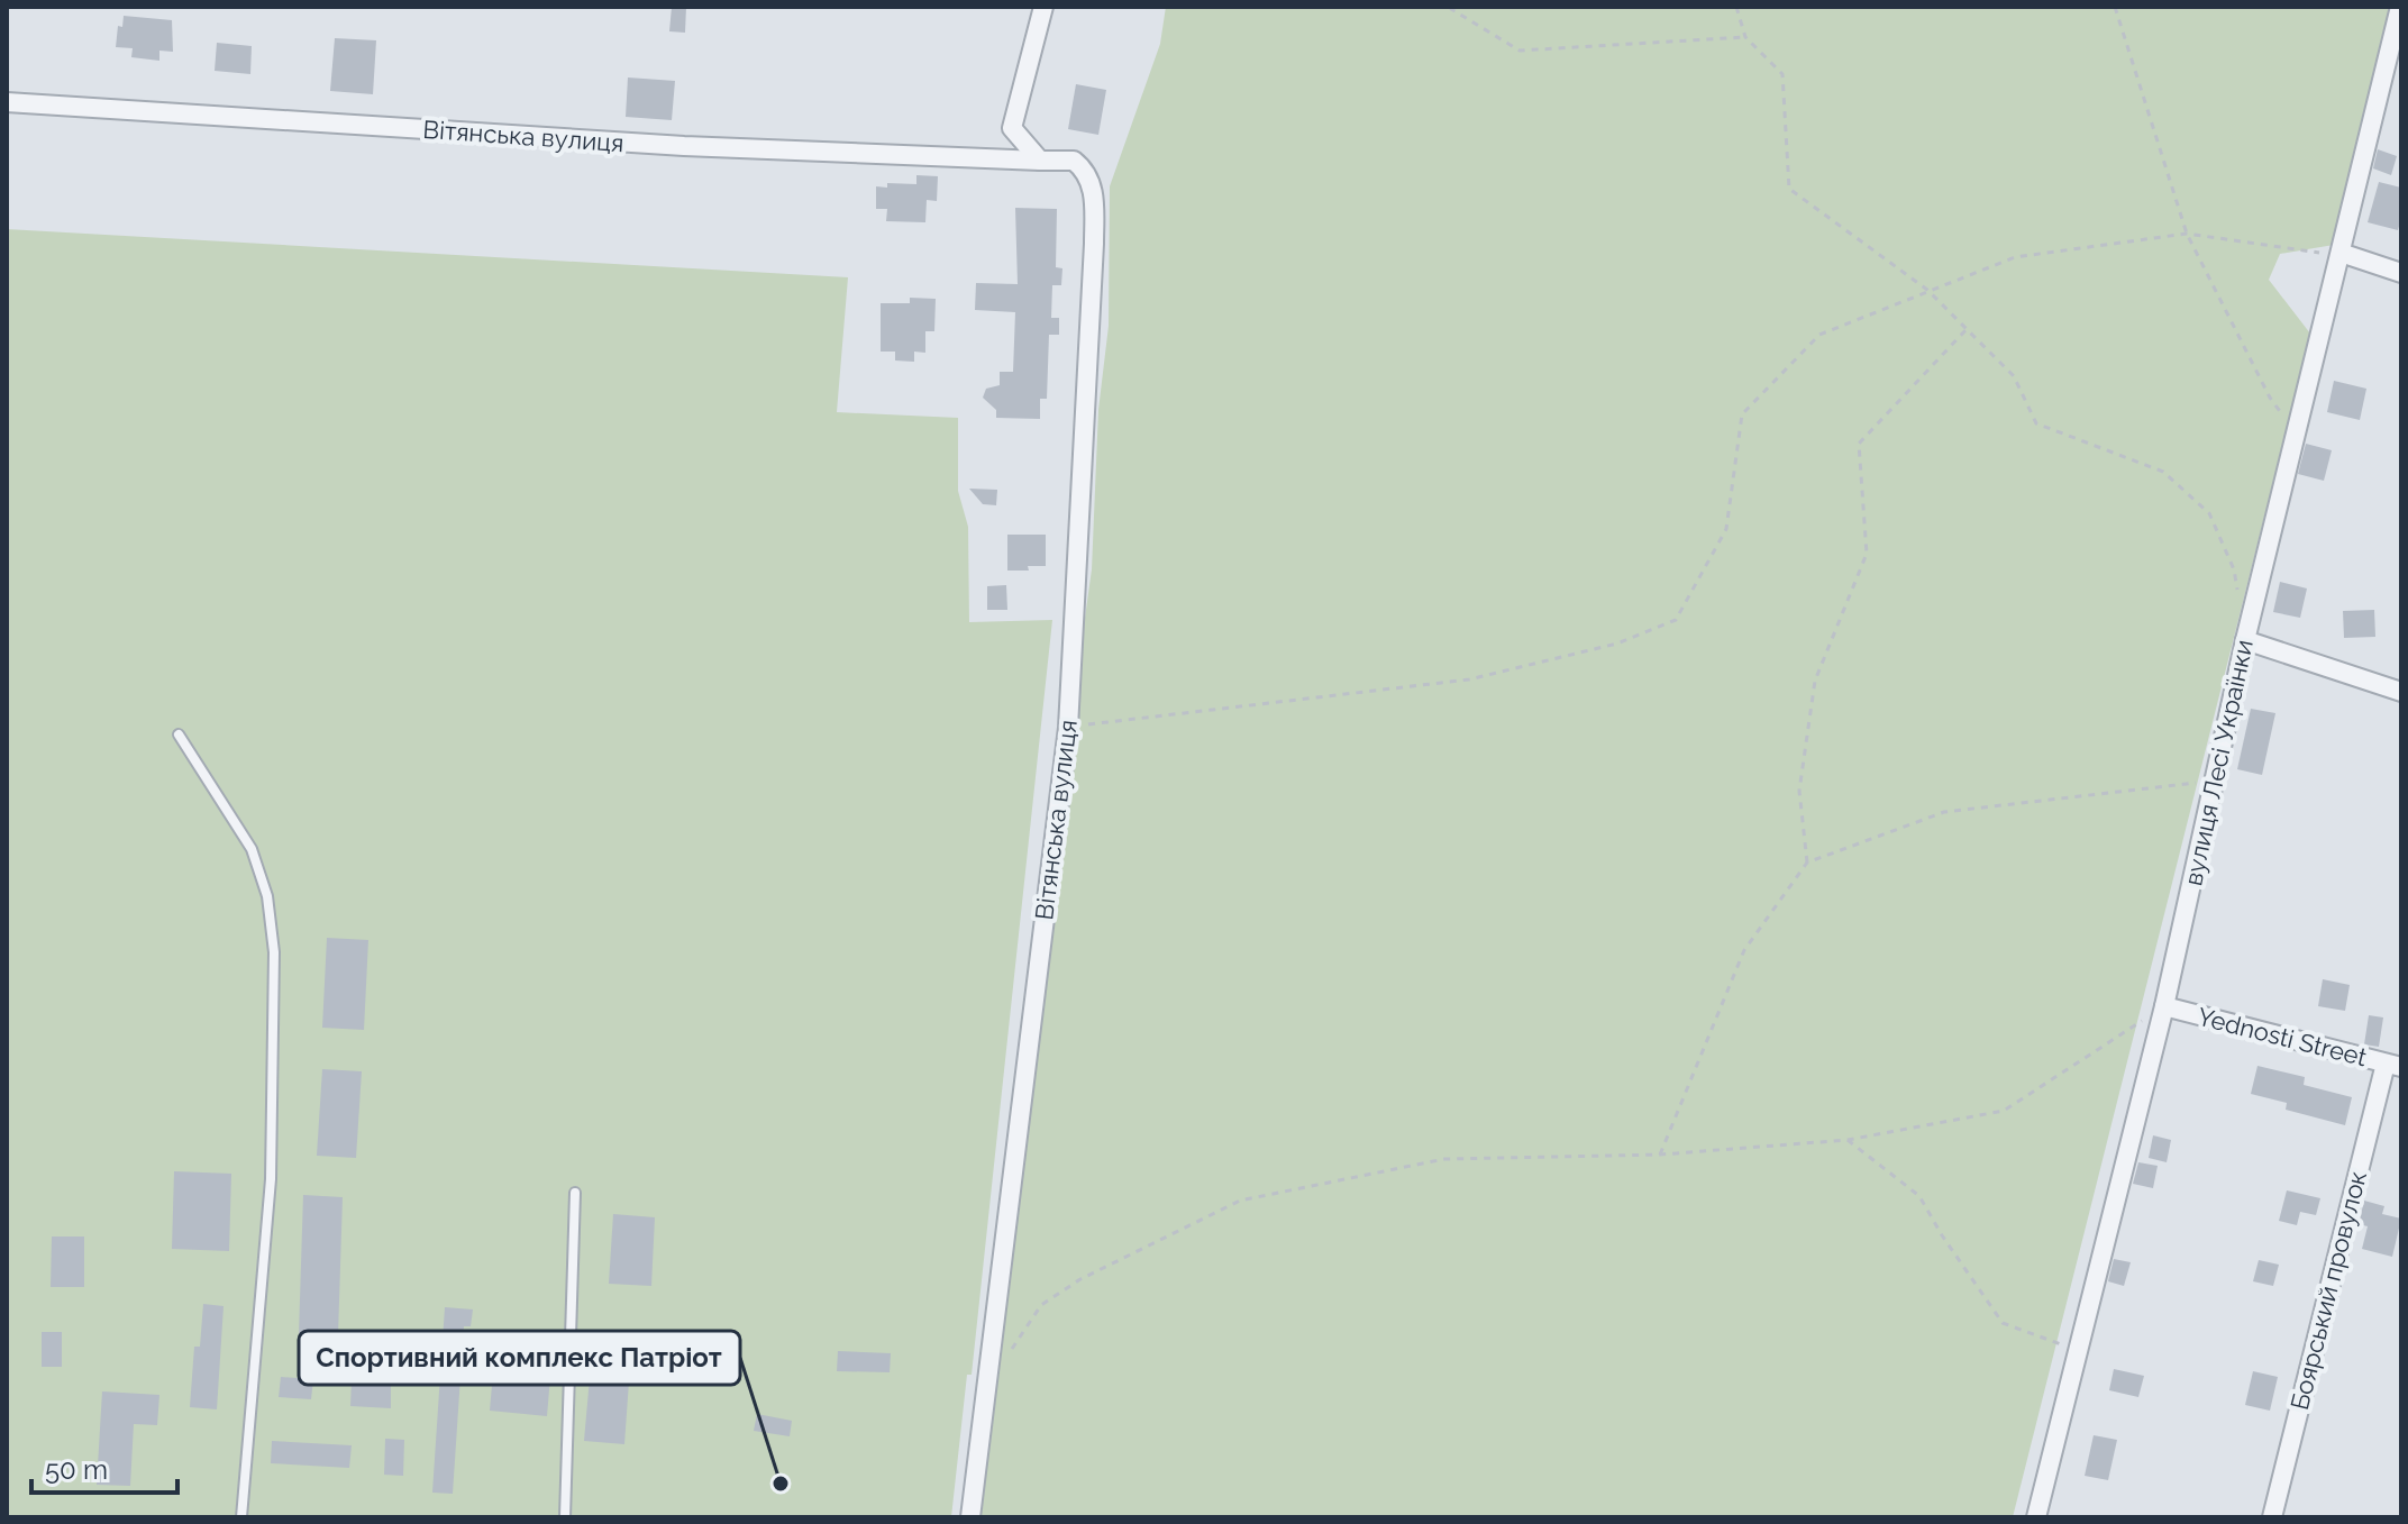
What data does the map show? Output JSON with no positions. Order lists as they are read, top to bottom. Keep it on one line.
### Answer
{"streets":{"street":["Вітянська вулиця","вулиця Лесі Українки","Yednosti Street","Боярський провулок"]},"crossings":[["вулиця Лесі Українки","Yednosti Street"],["Yednosti Street","Боярський провулок"]],"places":["Спортивний комплекс Патріот"],"scale_bar":"50 m"}
